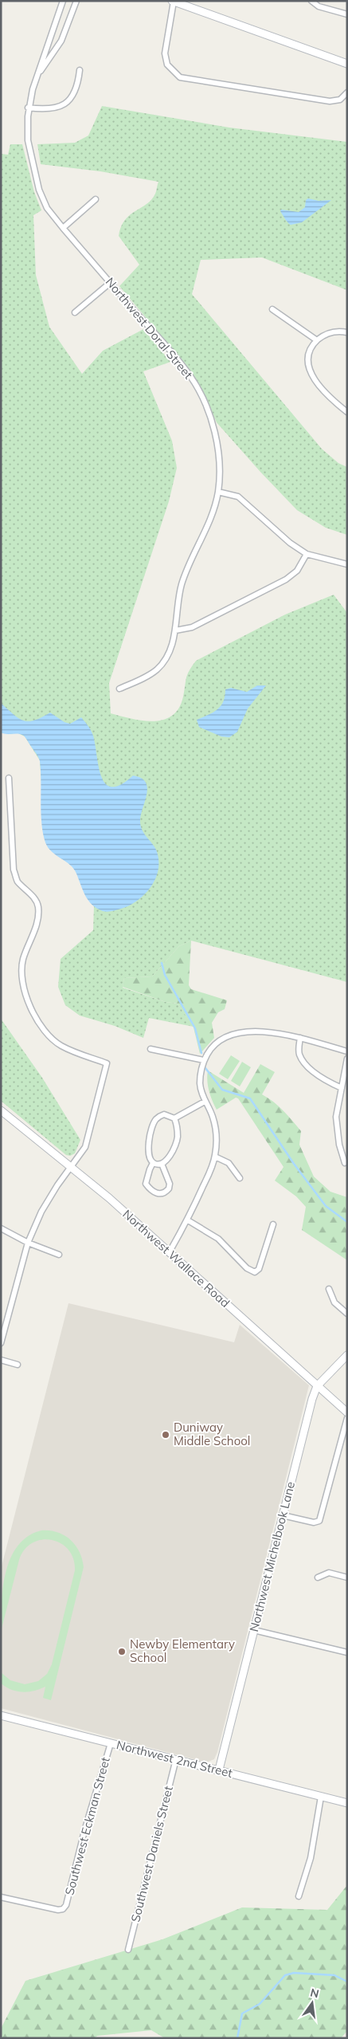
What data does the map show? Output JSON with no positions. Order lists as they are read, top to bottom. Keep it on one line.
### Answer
{"streets":{"street":["Northwest Doral Street","Northwest Wallace Road","Northwest Michelbook Lane","Northwest 2nd Street","Southwest Eckman Street","Southwest Daniels Street"]},"crossings":[["Northwest Wallace Road","Northwest Michelbook Lane"],["Northwest Michelbook Lane","Northwest 2nd Street"],["Northwest 2nd Street","Southwest Eckman Street"],["Northwest 2nd Street","Southwest Daniels Street"]],"places":["Duniway Middle School","Newby Elementary School"],"north":"top"}
